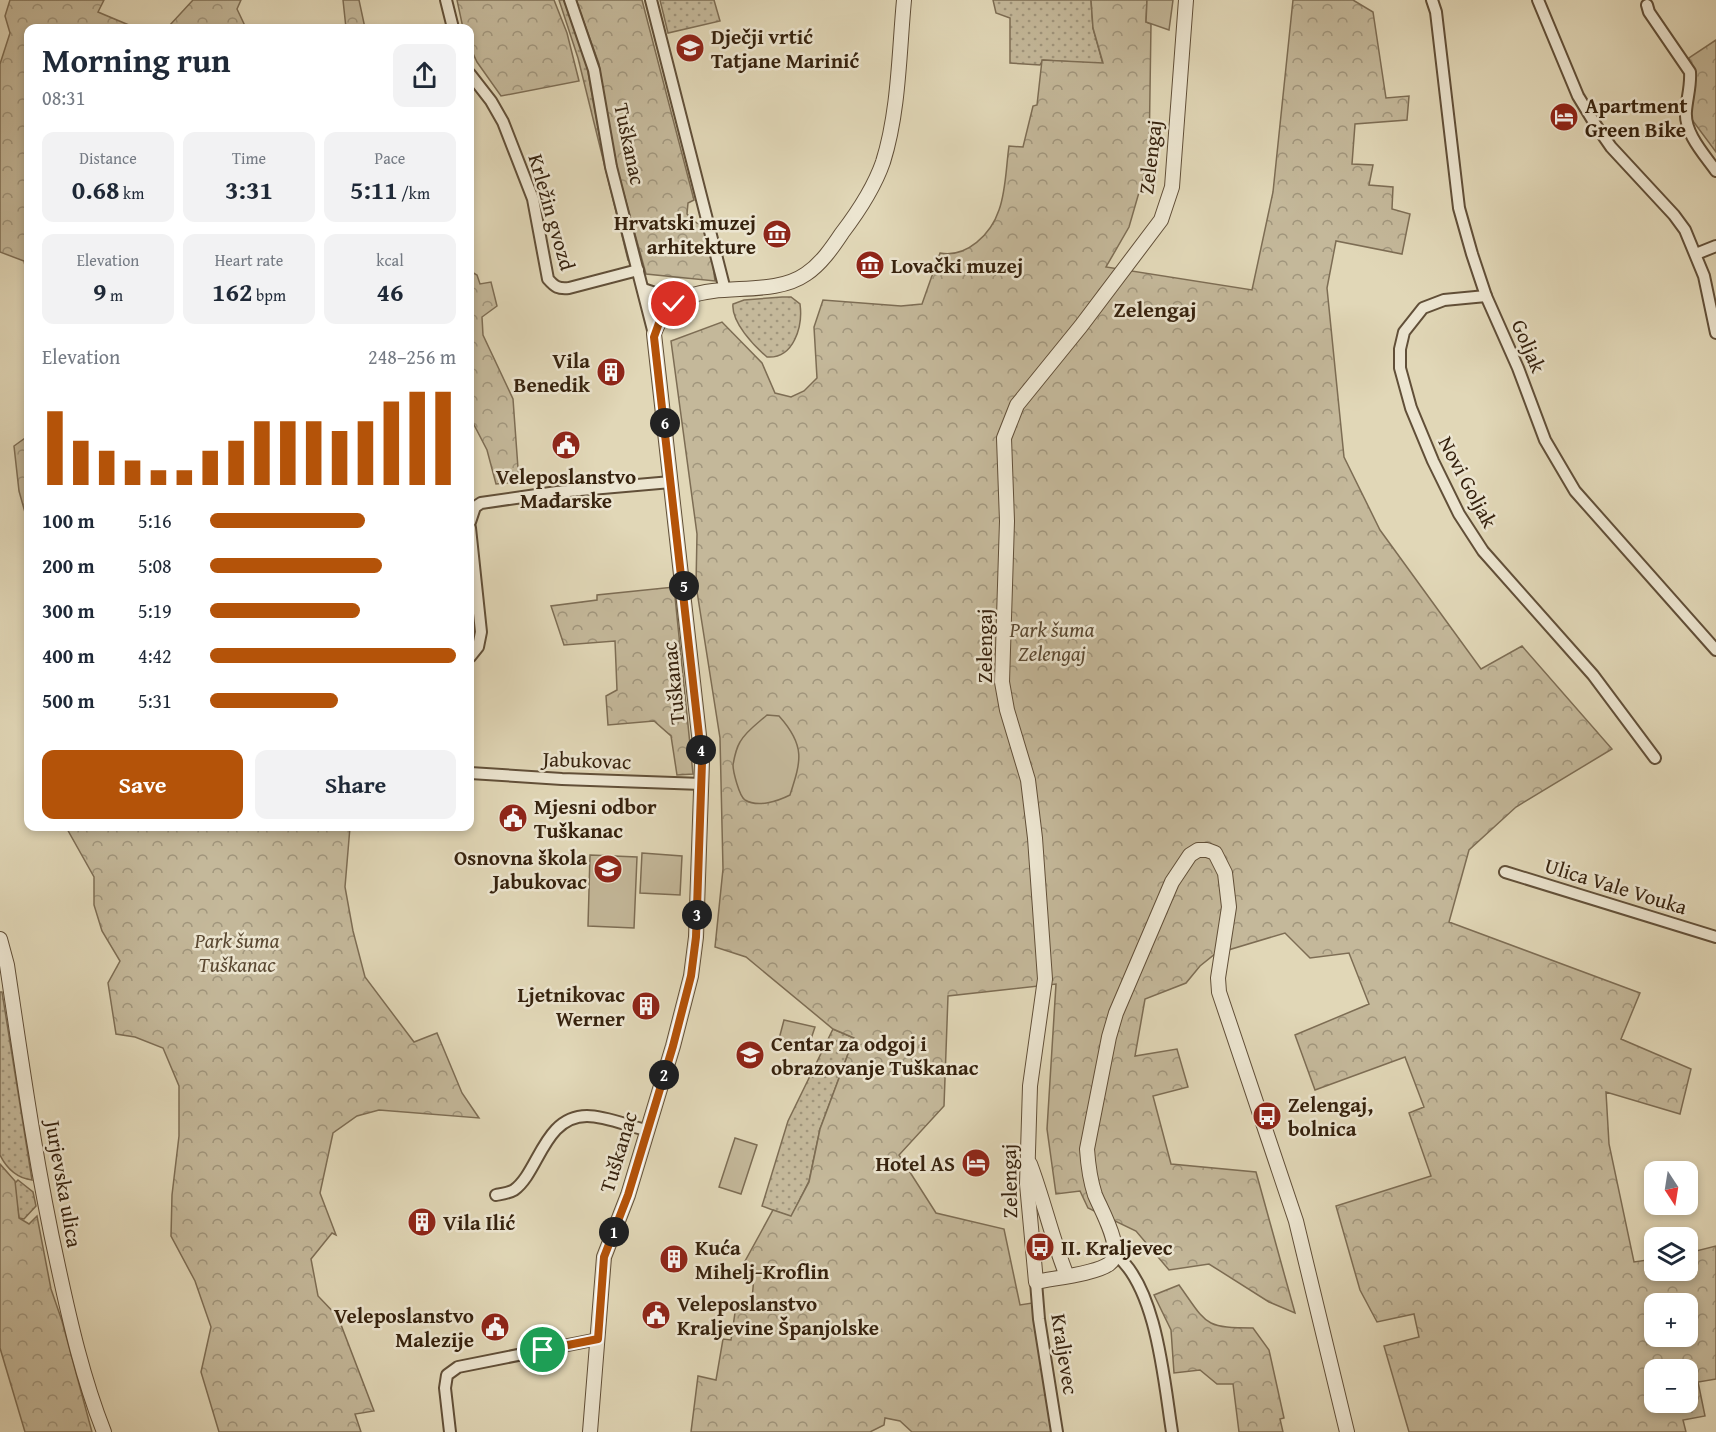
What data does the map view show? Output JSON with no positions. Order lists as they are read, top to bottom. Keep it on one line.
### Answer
{"streets":{"street":["Tuškanac","Zelengaj","Krležin gvozd","Goljak","Novi Goljak","Jabukovac","Ulica Vale Vouka","Jurjevska ulica","Kraljevec"]},"crossings":[["Tuškanac","Krležin gvozd"],["Tuškanac","Jabukovac"],["Zelengaj","Kraljevec"],["Goljak","Novi Goljak"]],"districts":["Zelengaj"],"parks":["Park šuma Zelengaj","Park šuma Tuškanac"],"places":{"school or university":["Dječji vrtić Tatjane Marinić","Osnovna škola Jabukovac","Centar za odgoj i obrazovanje Tuškanac"],"hotel":["Apartment Green Bike","Hotel AS"],"museum":["Hrvatski muzej arhitekture","Lovački muzej"],"building":["Vila Benedik","Ljetnikovac Werner","Vila Ilić","Kuća Mihelj-Kroflin"],"public building":["Veleposlanstvo Mađarske","Mjesni odbor Tuškanac","Veleposlanstvo Kraljevine Španjolske","Veleposlanstvo Malezije"],"bus stop":["Zelengaj, bolnica","II. Kraljevec"]},"north":"bottom","page":{"heading":["Morning run","08:31"],"stats":[["Distance","0.68 km"],["Time","3:31"],["Pace","5:11 /km"],["Elevation","9 m"],["Heart rate","162 bpm"],["kcal","46"]],"chart":["Elevation","248–256 m"],"pins":["6","5","4","3","2","1"],"list":[{"name":"100 m","note":"5:16"},{"name":"200 m","note":"5:08"},{"name":"300 m","note":"5:19"},{"name":"400 m","note":"4:42"},{"name":"500 m","note":"5:31"}],"buttons":["Save","Share"],"map_buttons":["+","−"]}}
